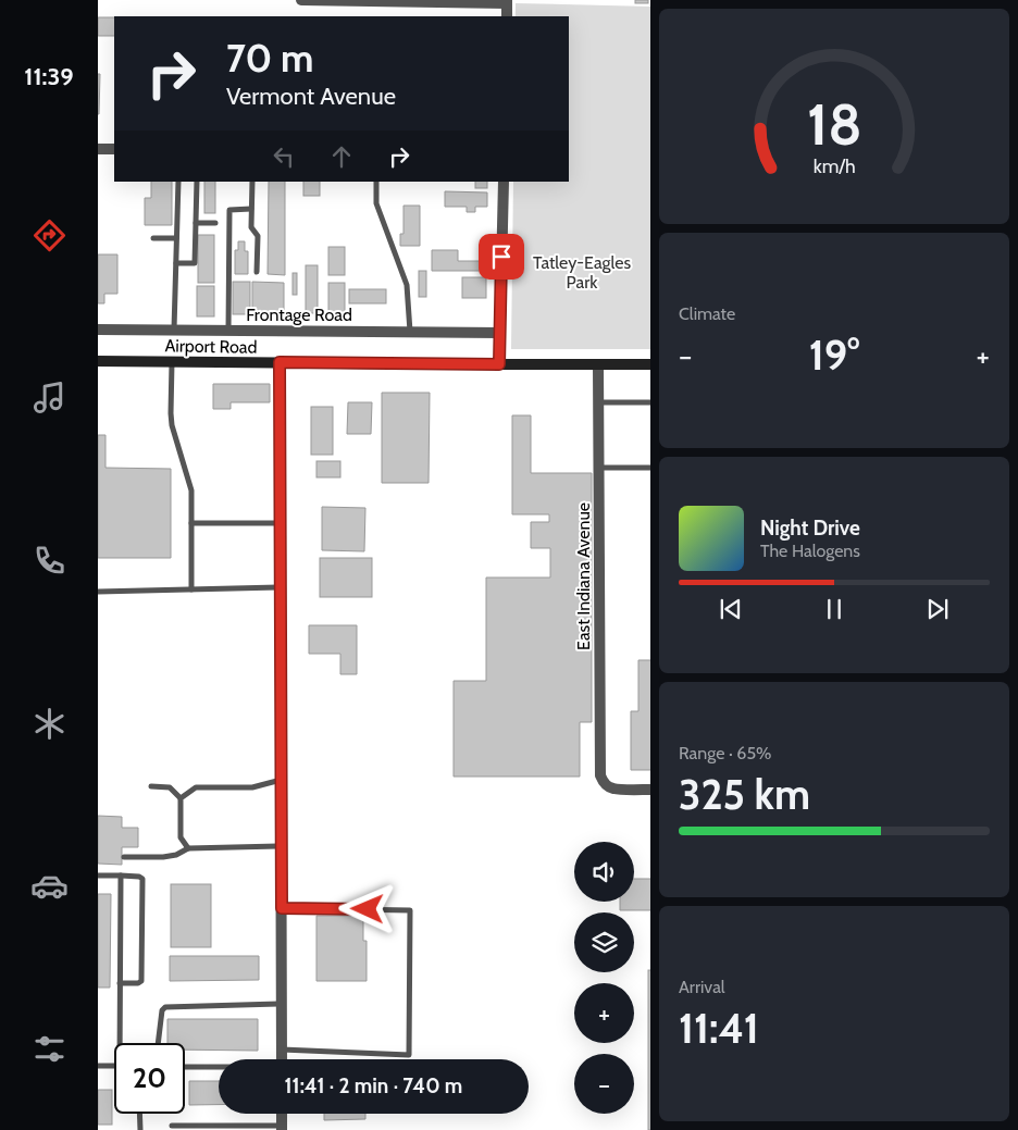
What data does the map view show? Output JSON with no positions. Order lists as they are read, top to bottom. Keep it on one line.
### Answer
{"streets":{"main road":["Airport Road"],"street":["Frontage Road","East Indiana Avenue"]},"crossings":[["Airport Road","East Indiana Avenue"]],"parks":["Tatley-Eagles Park"],"page":{"tabs":"11:39","turn":["70 m","Vermont Avenue"],"tile":["Climate",["Range · 65%","325 km"],["Arrival","11:41"]],"heat":["−","19°","+"],"song":["Night Drive","The Halogens"],"map_buttons":["+","−"],"limit":"20","trip":"11:41 · 2 min · 740 m","gauge":["18","km/h"]}}
